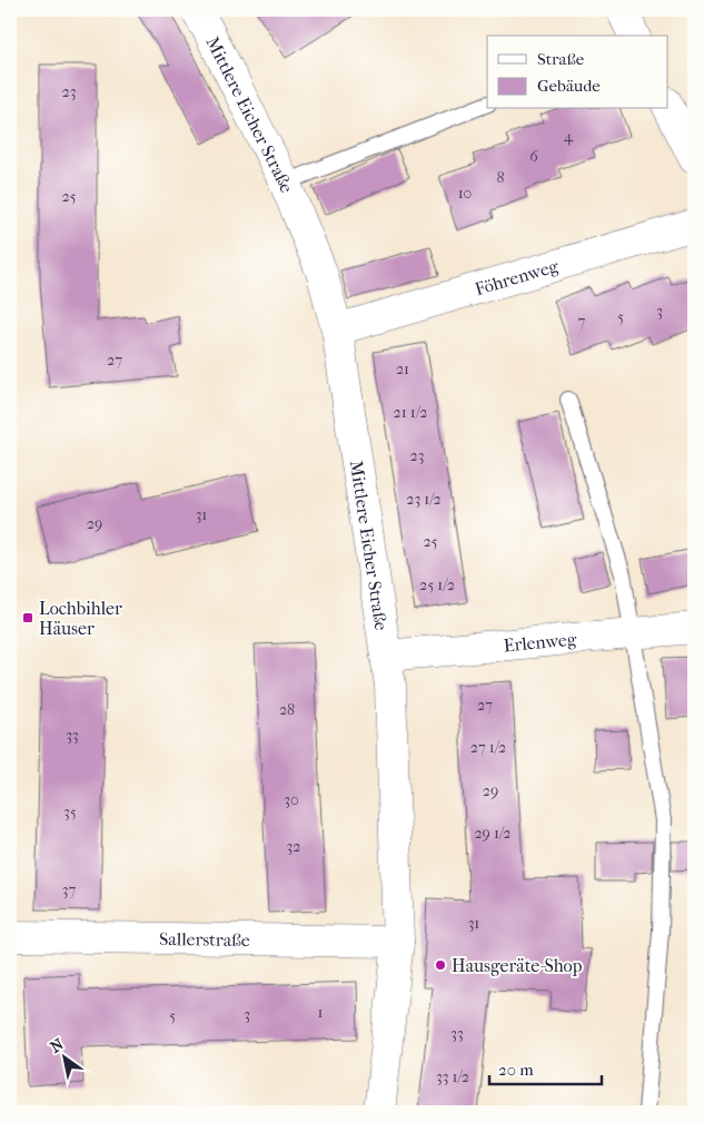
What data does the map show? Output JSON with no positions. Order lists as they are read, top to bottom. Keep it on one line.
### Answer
{"streets":{"street":["Mittlere Eicher Straße","Föhrenweg","Erlenweg","Sallerstraße"]},"crossings":[["Mittlere Eicher Straße","Föhrenweg"],["Mittlere Eicher Straße","Erlenweg"],["Mittlere Eicher Straße","Sallerstraße"]],"places":{"transit":["Lochbihler Häuser"],"other":["Hausgeräte-Shop"]},"house_numbers":["23","4","6","8","10","25","3","5","7","27","21","21 1/2","23","23 1/2","31","29","25","25 1/2","27","28","33","27 1/2","29","30","35","29 1/2","32","37","31","1","3","5","33","33 1/2"],"legend":["Straße","Gebäude"],"scale_bar":"20 m","north":"top left"}
